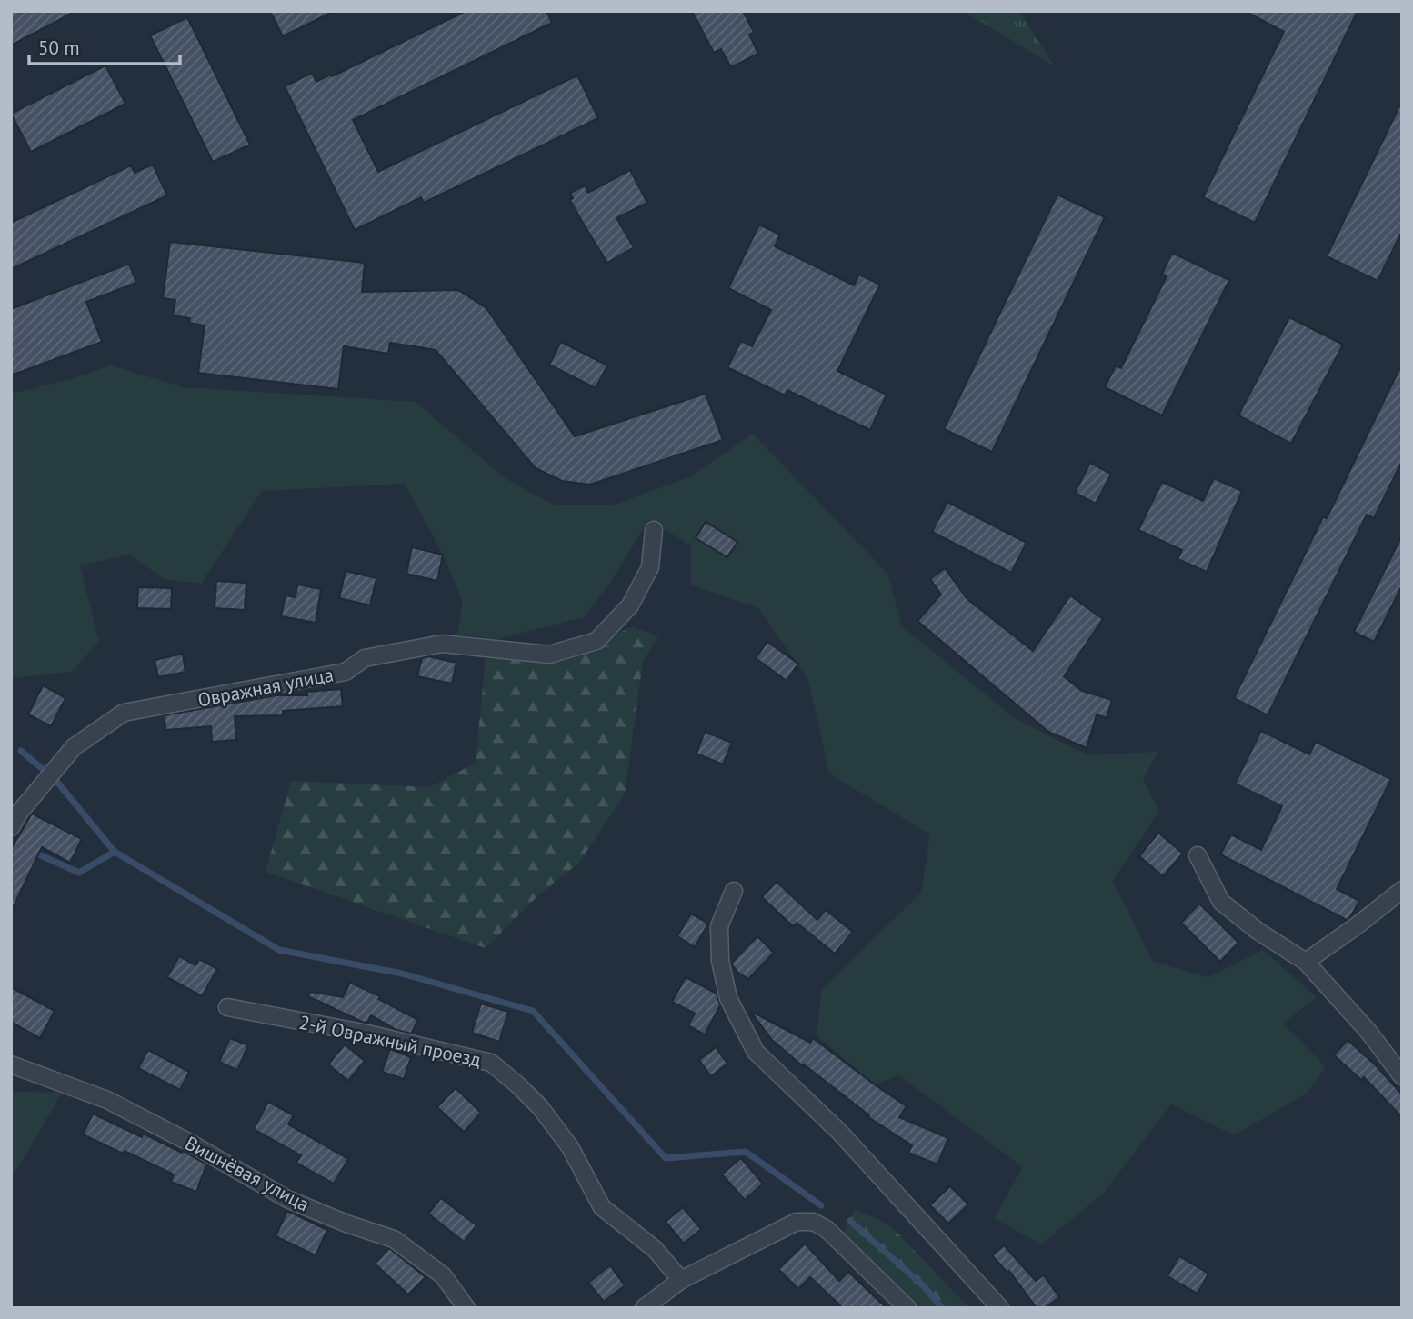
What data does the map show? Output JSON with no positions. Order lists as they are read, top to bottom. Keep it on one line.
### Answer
{"streets":{"street":["Овражная улица","2-й Овражный проезд","Вишнёвая улица"]},"scale_bar":"50 m"}
